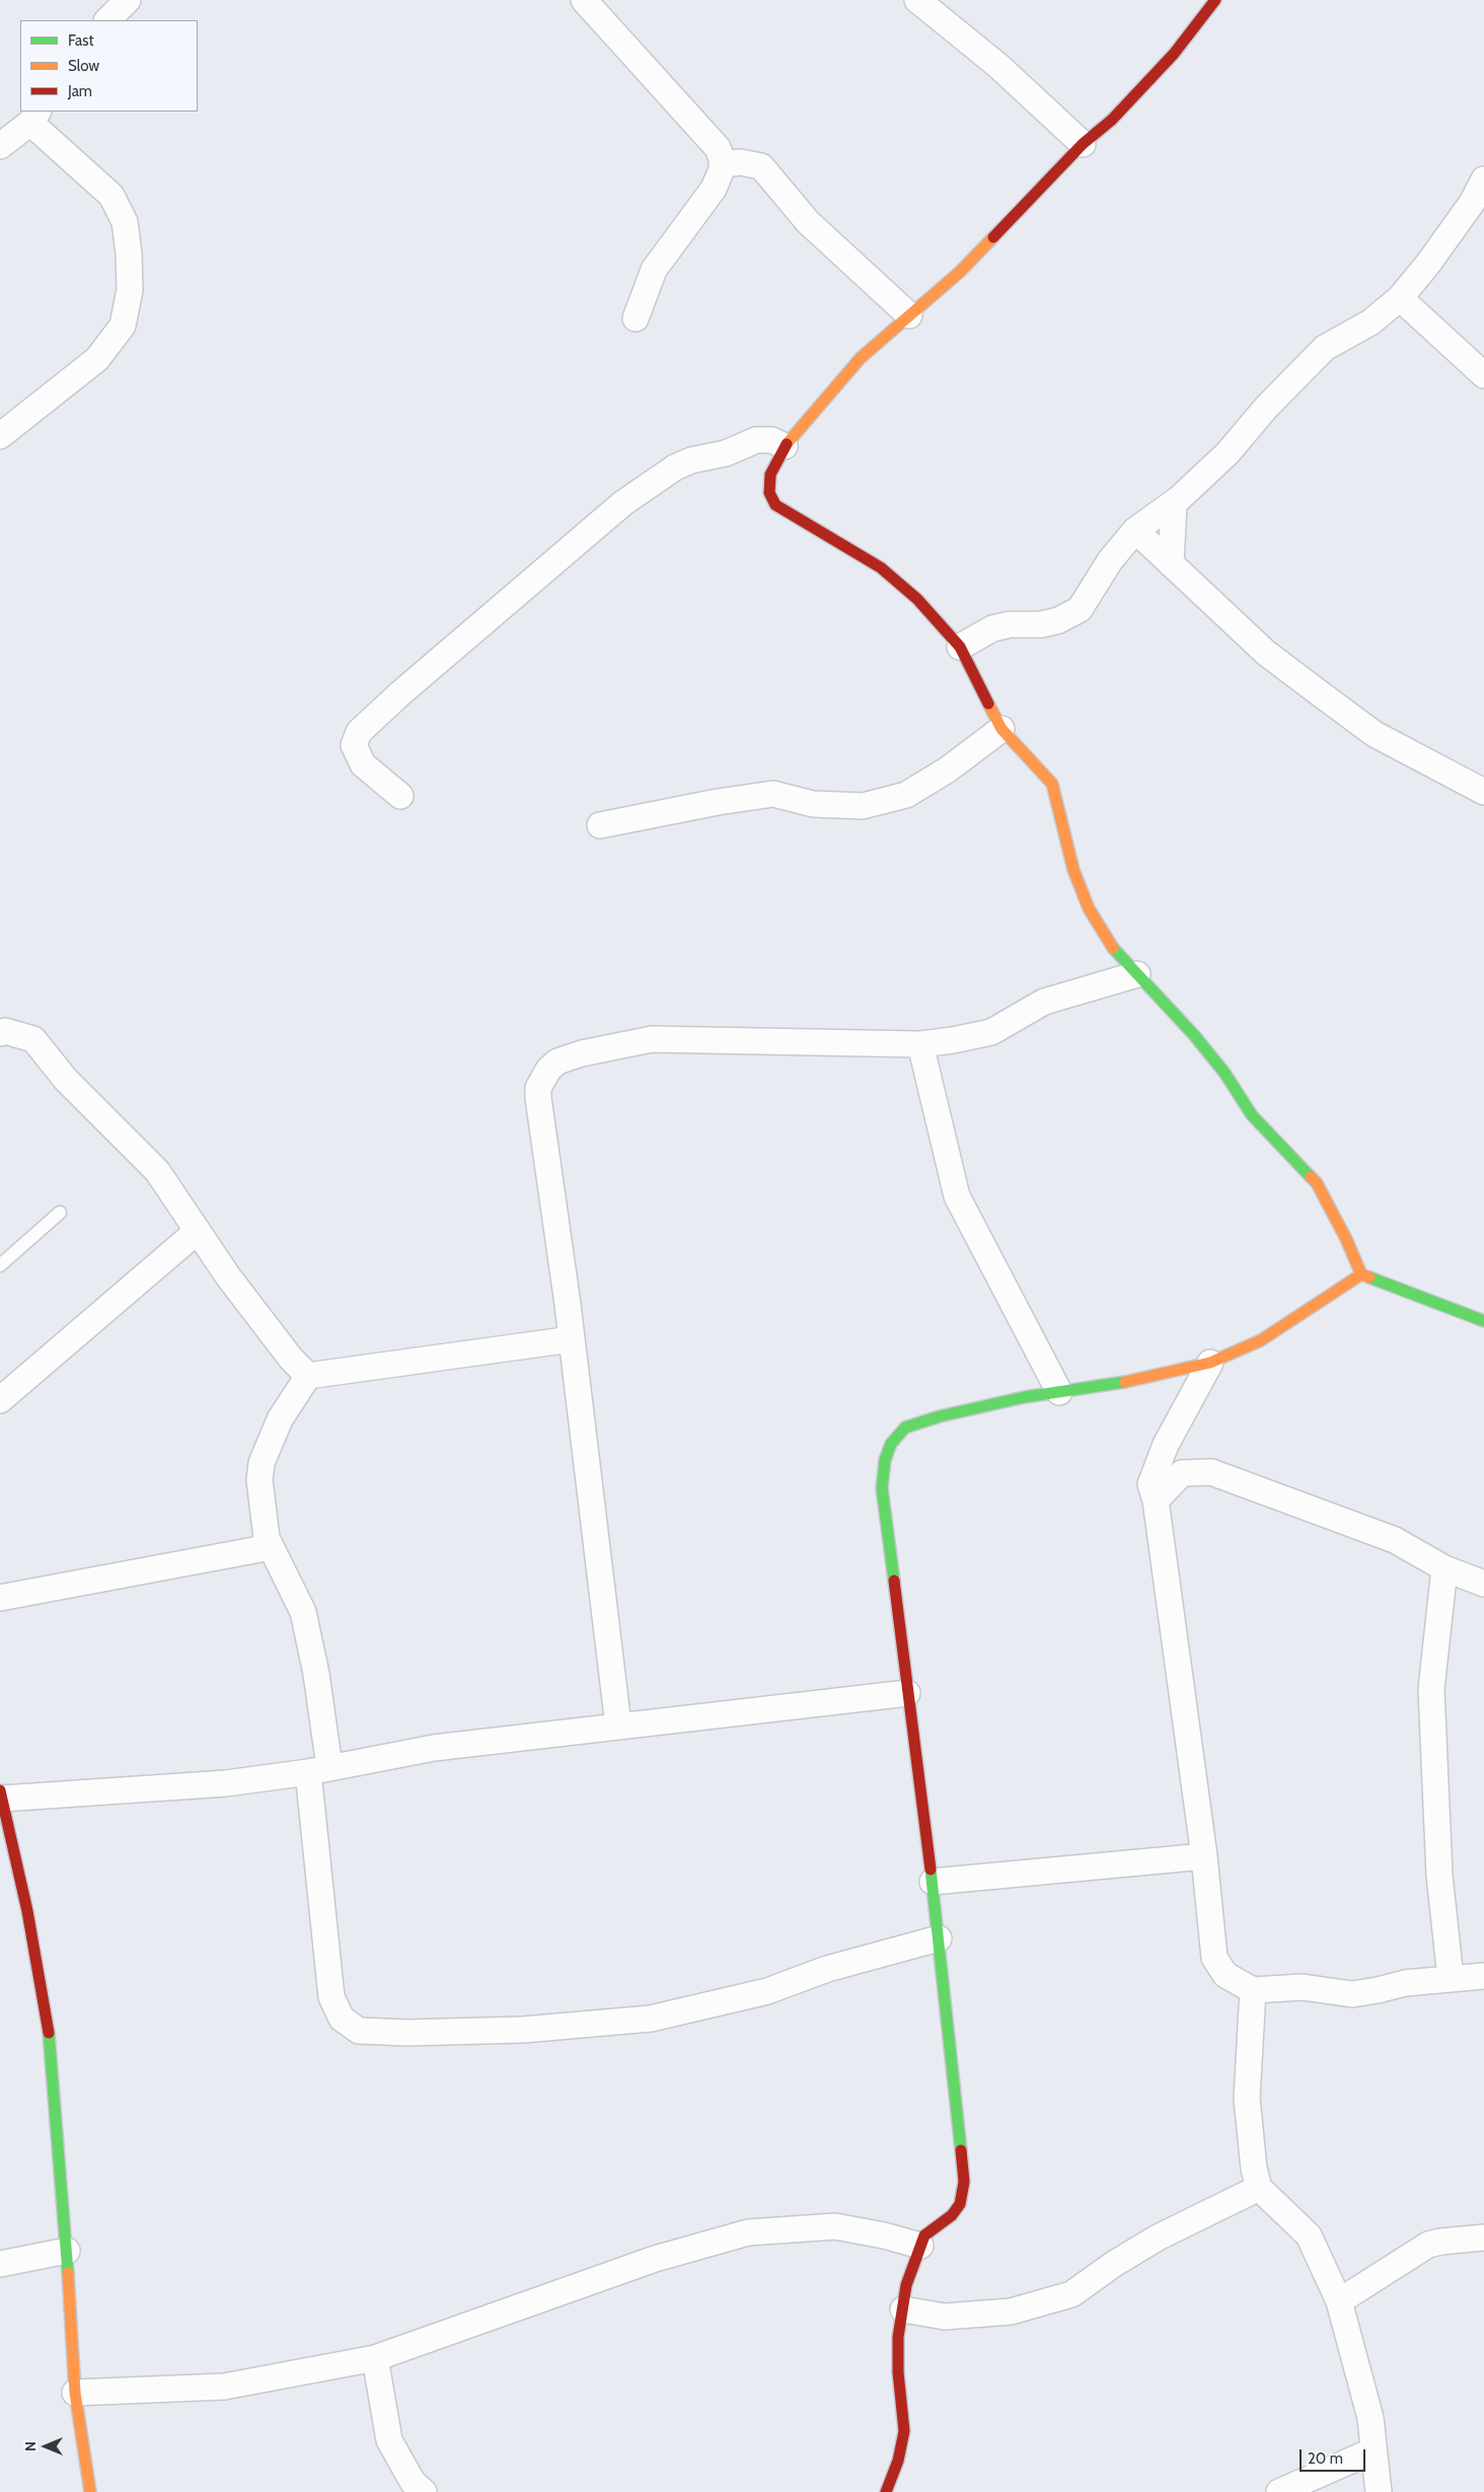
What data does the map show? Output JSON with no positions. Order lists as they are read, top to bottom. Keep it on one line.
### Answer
{"legend":["Fast","Slow","Jam"],"scale_bar":"20 m","north":"left"}
